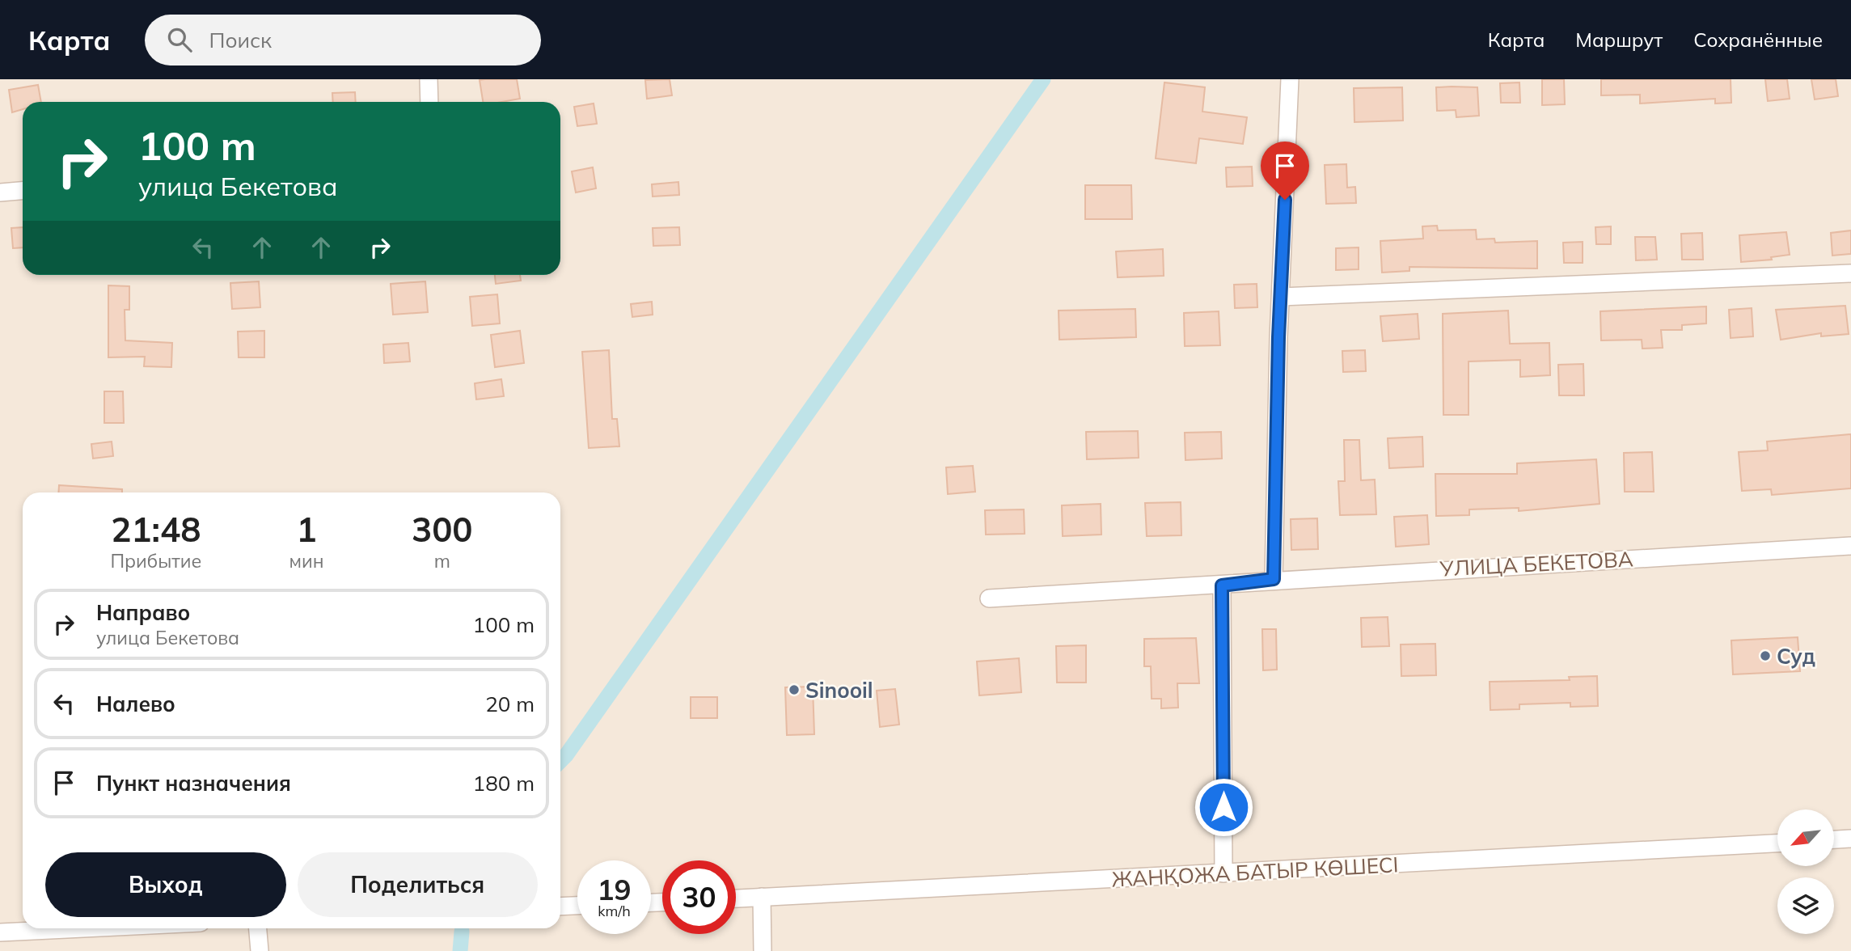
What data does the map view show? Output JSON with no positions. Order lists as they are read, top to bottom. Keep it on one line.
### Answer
{"streets":{"street":["УЛИЦА БЕКЕТОВА","ЖАНҚОЖА БАТЫР КӨШЕСІ"]},"places":["Суд","Sinooil"],"north":"bottom left","page":{"header":"Карта","search":"Поиск","nav":["Карта","Маршрут","Сохранённые"],"turn":["100 m","улица Бекетова"],"eta":["21:48","Прибытие","1","мин","300","m"],"list":[{"name":"Направо","note":"улица Бекетова","value":"100 m"},{"name":"Налево","value":"20 m"},{"name":"Пункт назначения","value":"180 m"}],"buttons":["Выход","Поделиться"],"speed":"19 km/h","limit":"30"}}
